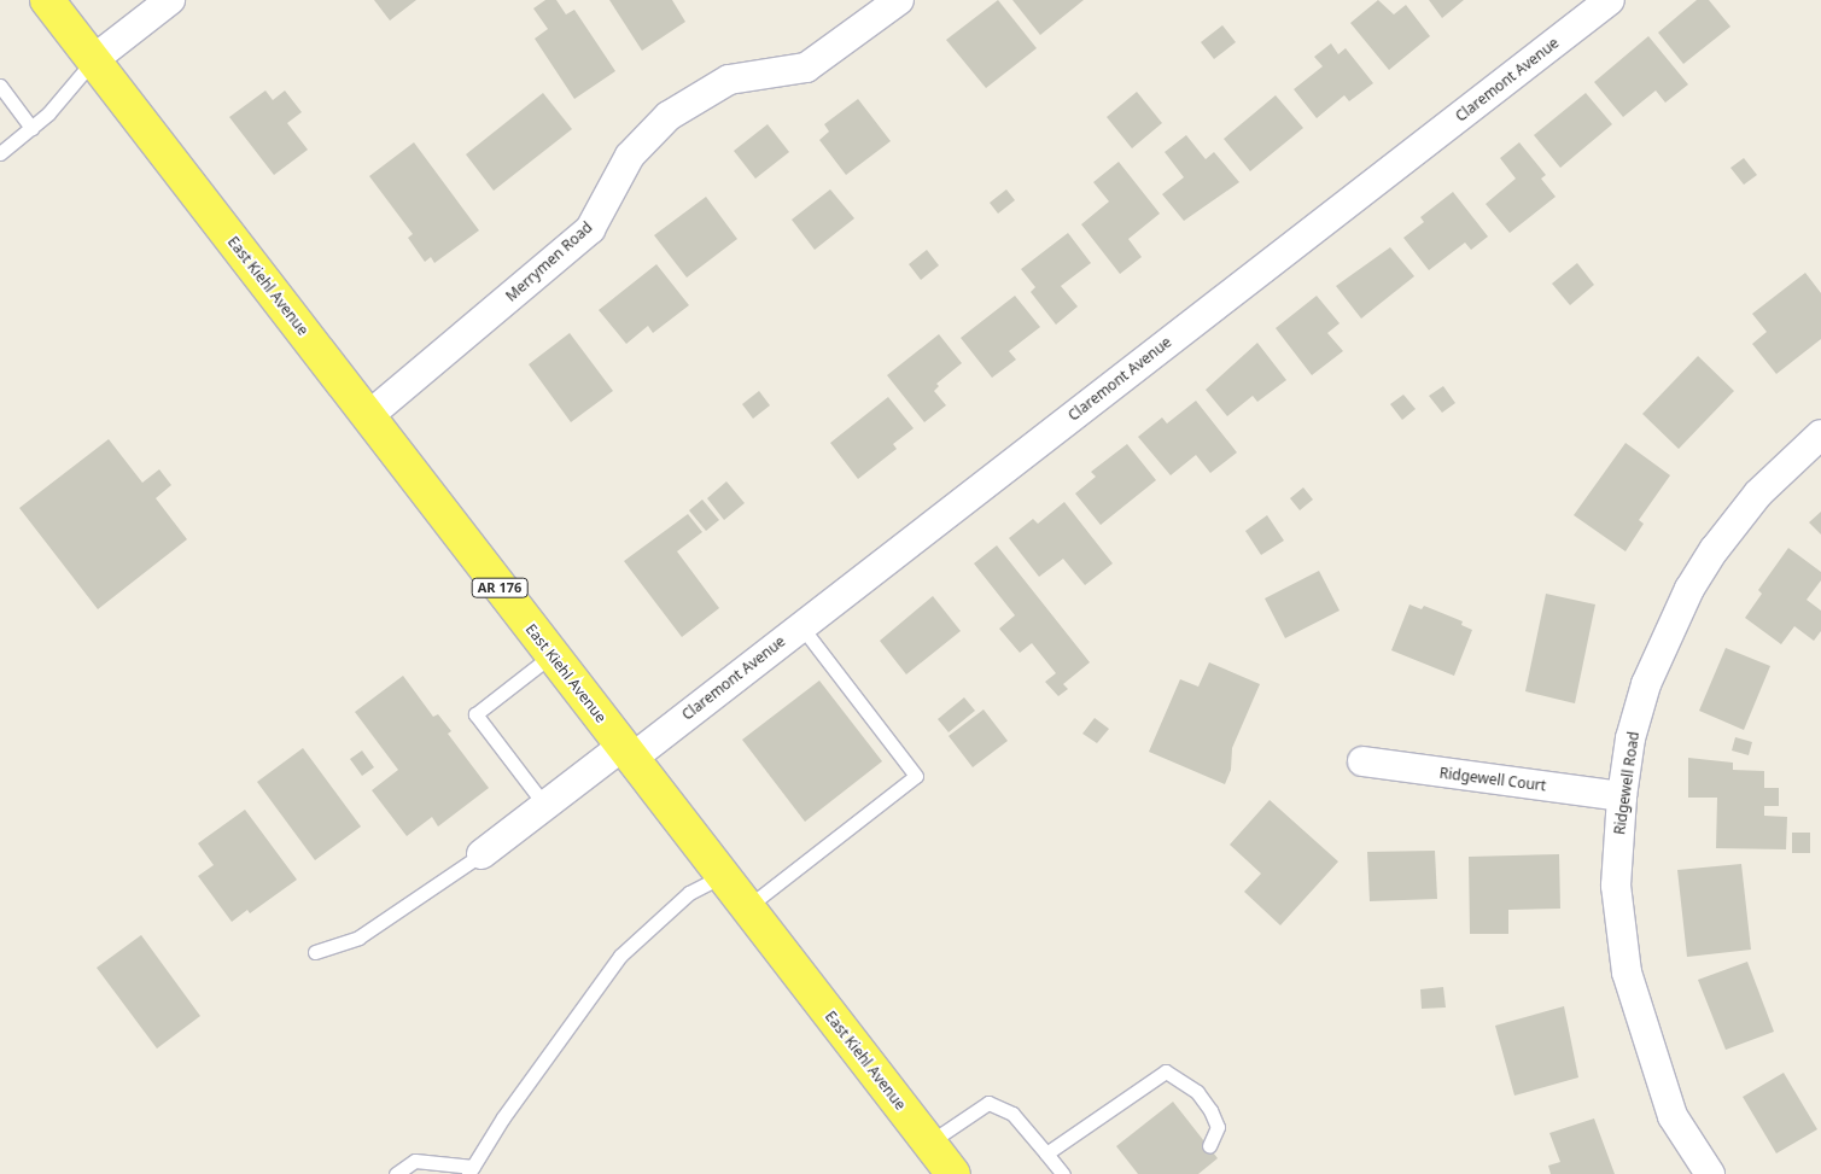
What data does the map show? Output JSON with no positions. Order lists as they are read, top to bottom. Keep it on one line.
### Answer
{"streets":{"main road":["East Kiehl Avenue","AR 176"],"street":["Claremont Avenue","Merrymen Road","Ridgewell Court","Ridgewell Road"]},"crossings":[["Claremont Avenue","East Kiehl Avenue"],["Merrymen Road","East Kiehl Avenue"],["Ridgewell Court","Ridgewell Road"]]}
